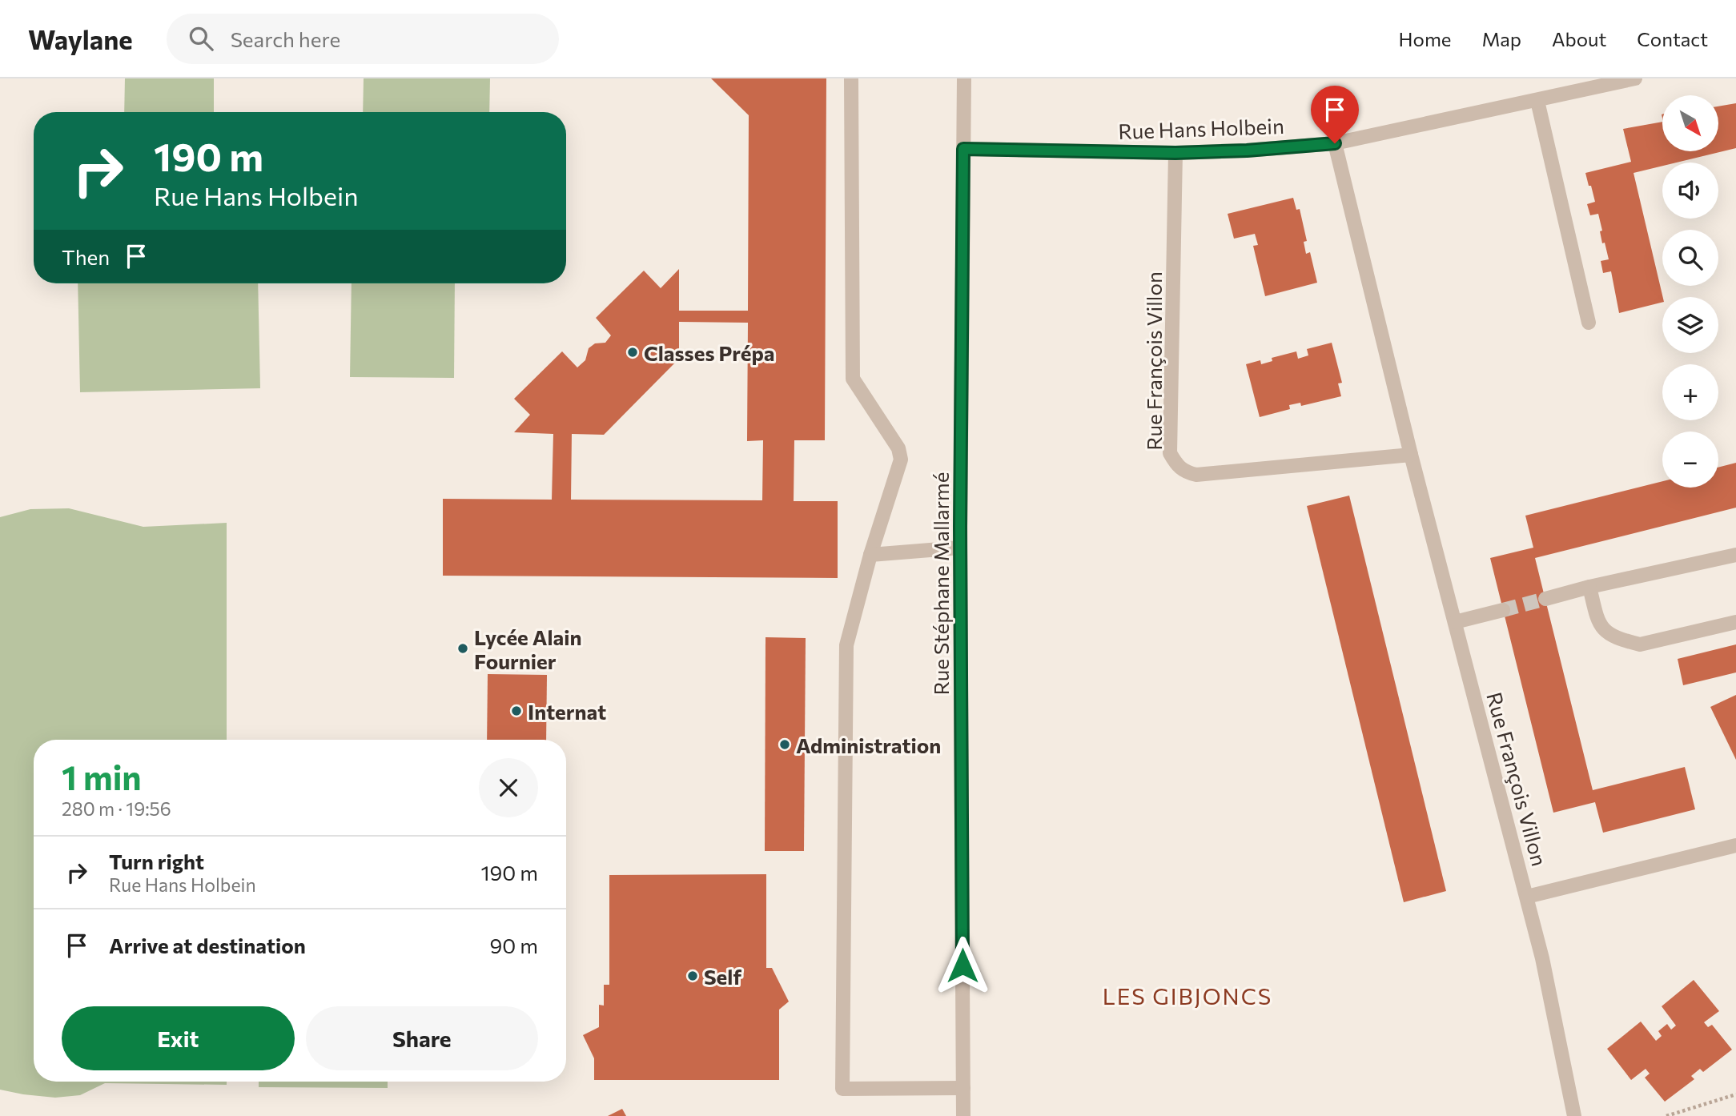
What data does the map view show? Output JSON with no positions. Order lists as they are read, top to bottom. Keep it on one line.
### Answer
{"streets":{"street":["Rue Hans Holbein","Rue François Villon","Rue Stéphane Mallarmé"]},"crossings":[["Rue Hans Holbein","Rue François Villon"],["Rue Hans Holbein","Rue Stéphane Mallarmé"]],"districts":["LES GIBJONCS"],"places":["Classes Prépa","Lycée Alain Fournier","Internat","Administration","Self"],"north":"bottom right","page":{"header":"Waylane","search":"Search here","nav":["Home","Map","About","Contact"],"map_buttons":["+","−"],"turn":["190 m","Rue Hans Holbein"],"then":"Then","heading":["1 min","280 m · 19:56"],"list":[{"name":"Turn right","note":"Rue Hans Holbein","value":"190 m"},{"name":"Arrive at destination","value":"90 m"}],"buttons":["Exit","Share"]}}
